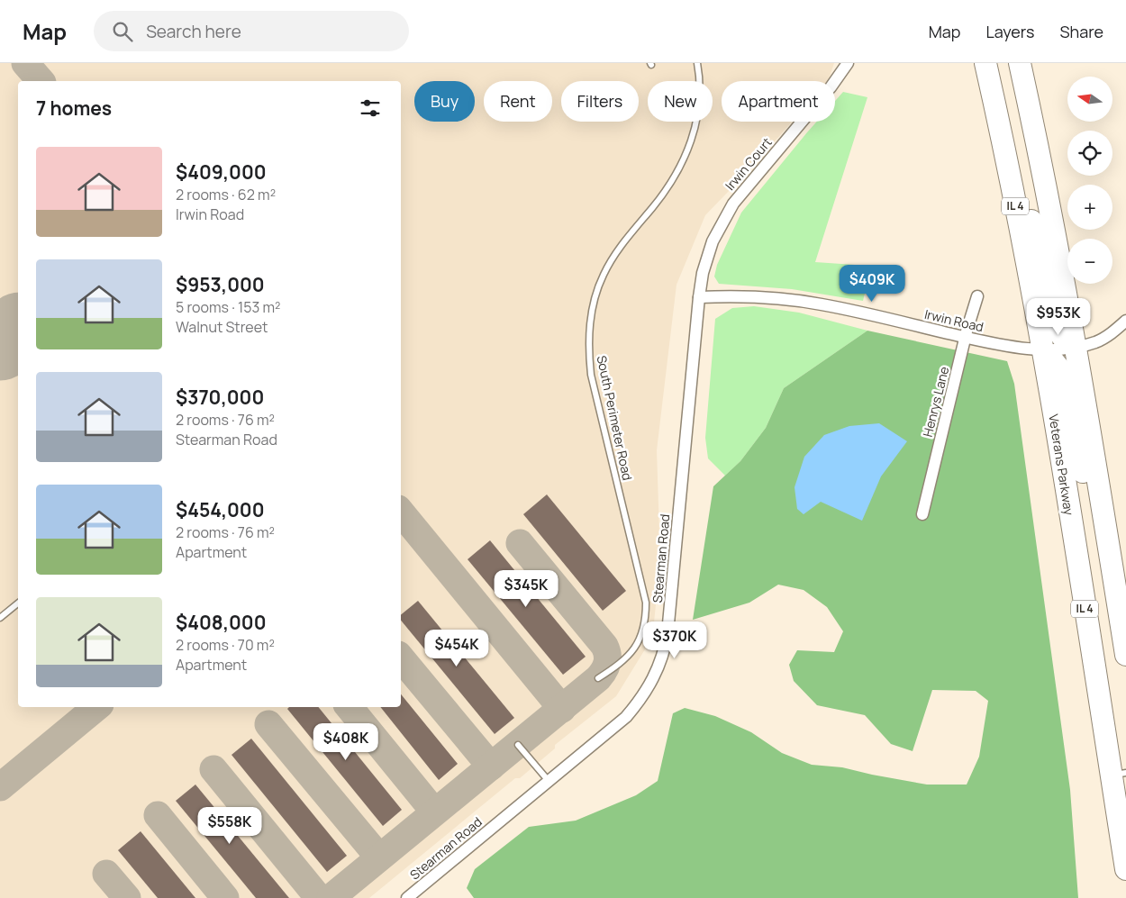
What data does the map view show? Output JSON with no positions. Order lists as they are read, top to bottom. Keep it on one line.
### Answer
{"streets":{"highway":["IL 4","Veterans Parkway"],"street":["Irwin Court","Irwin Road","Henrys Lane","Stearman Road"],"lane":["South Perimeter Road"]},"crossings":[["Irwin Court","Irwin Road"],["Irwin Court","Stearman Road"],["Irwin Road","Henrys Lane"],["Irwin Road","Veterans Parkway"],["Irwin Road","Stearman Road"]],"north":"left","page":{"header":"Map","search":"Search here","nav":["Map","Layers","Share"],"map_buttons":["+","−"],"chip":["Buy","Rent","Filters","New","Apartment"],"heading":"7 homes","list":[{"name":"$409,000","note":"2 rooms · 62 m² · Irwin Road"},{"name":"$953,000","note":"5 rooms · 153 m² · Walnut Street"},{"name":"$370,000","note":"2 rooms · 76 m² · Stearman Road"},{"name":"$454,000","note":"2 rooms · 76 m² · Apartment"},{"name":"$408,000","note":"2 rooms · 70 m² · Apartment"}],"price":["$409K","$953K","$345K","$370K","$454K","$408K","$558K"]}}
